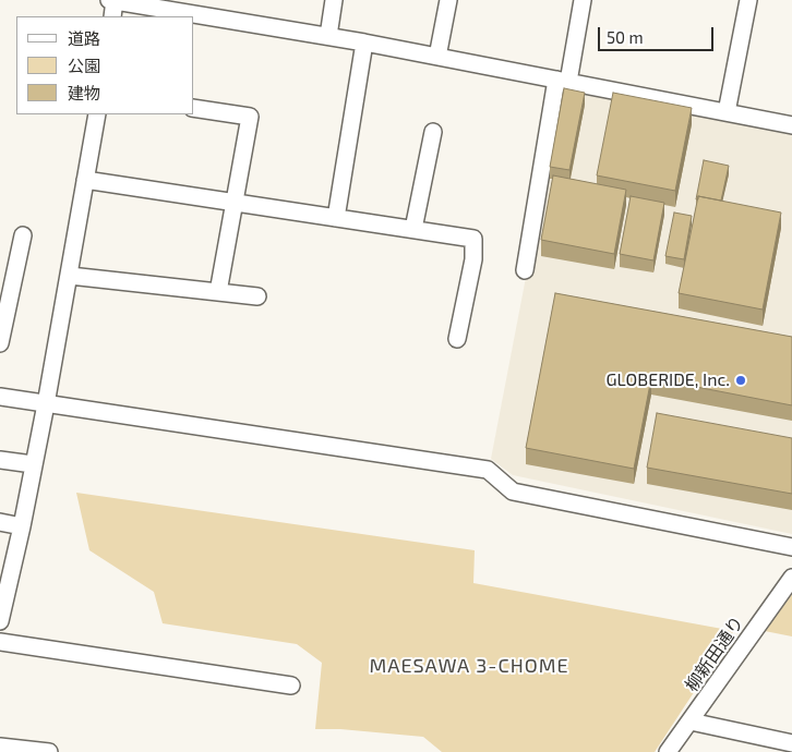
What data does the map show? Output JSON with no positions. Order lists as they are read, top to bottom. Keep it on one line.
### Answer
{"streets":{"street":["柳新田通り"]},"districts":["MAESAWA 3-CHOME"],"places":["GLOBERIDE, Inc."],"legend":["道路","公園","建物"],"scale_bar":"50 m"}
